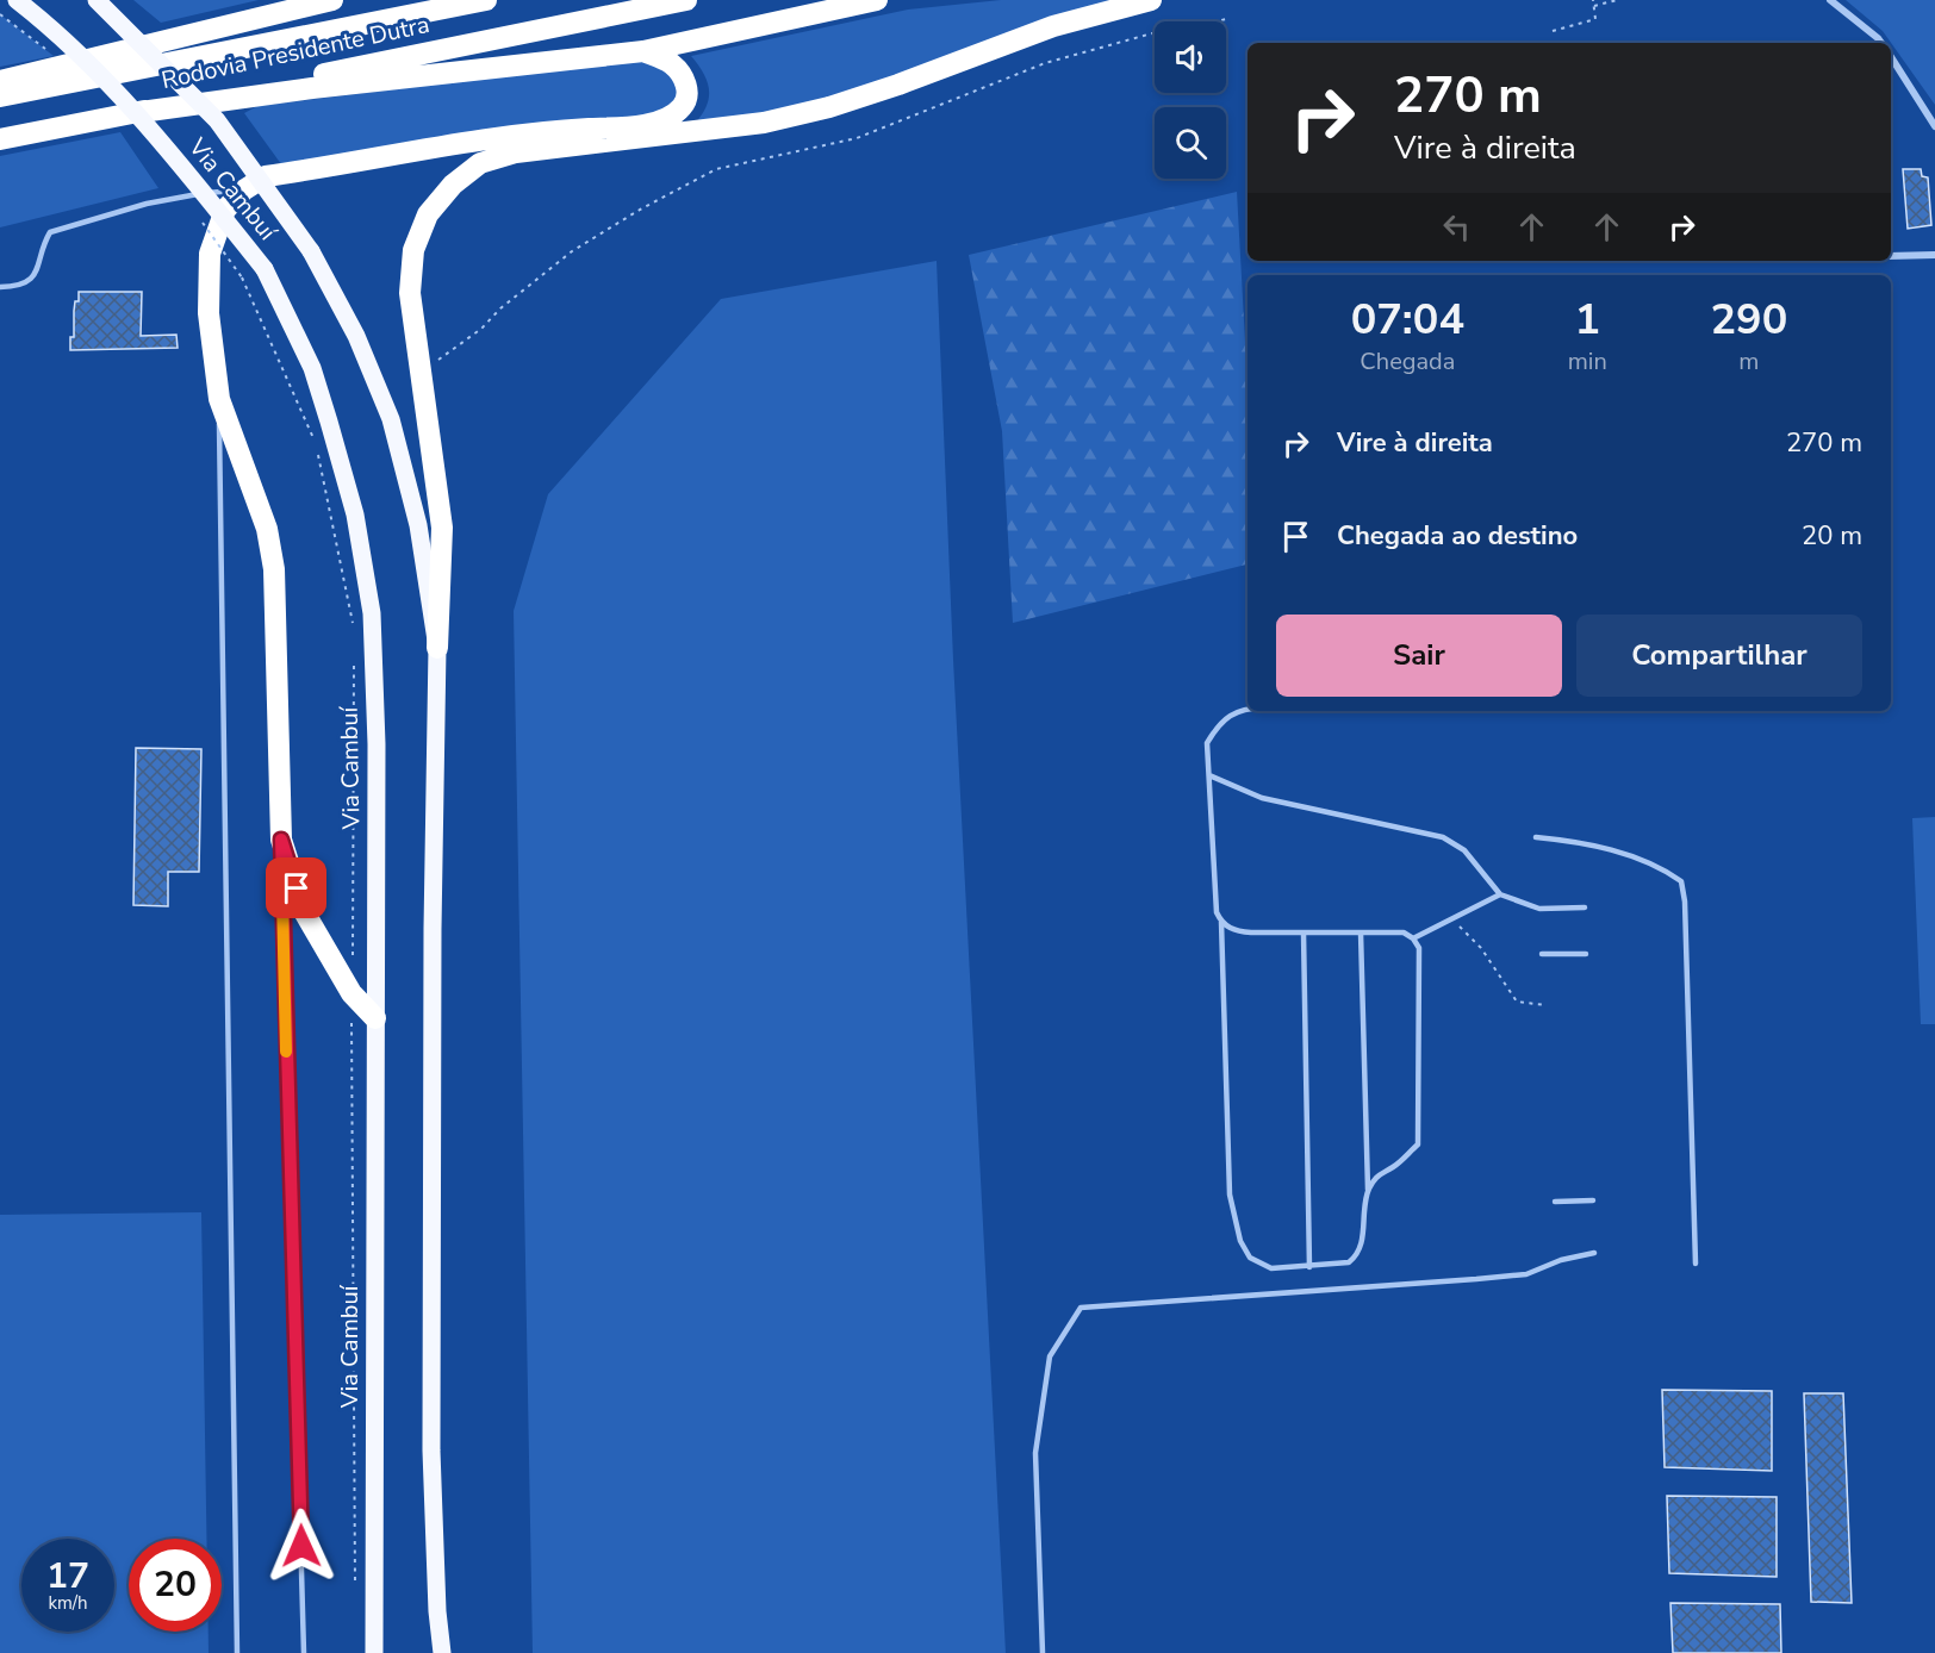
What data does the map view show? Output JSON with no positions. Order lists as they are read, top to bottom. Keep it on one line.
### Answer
{"streets":{"highway":["Rodovia Presidente Dutra"],"main road":["Via Cambuí"]},"page":{"turn":["270 m","Vire à direita"],"eta":["07:04","Chegada","1","min","290","m"],"list":[{"name":"Vire à direita","value":"270 m"},{"name":"Chegada ao destino","value":"20 m"}],"buttons":["Sair","Compartilhar"],"speed":"17 km/h","limit":"20"}}
